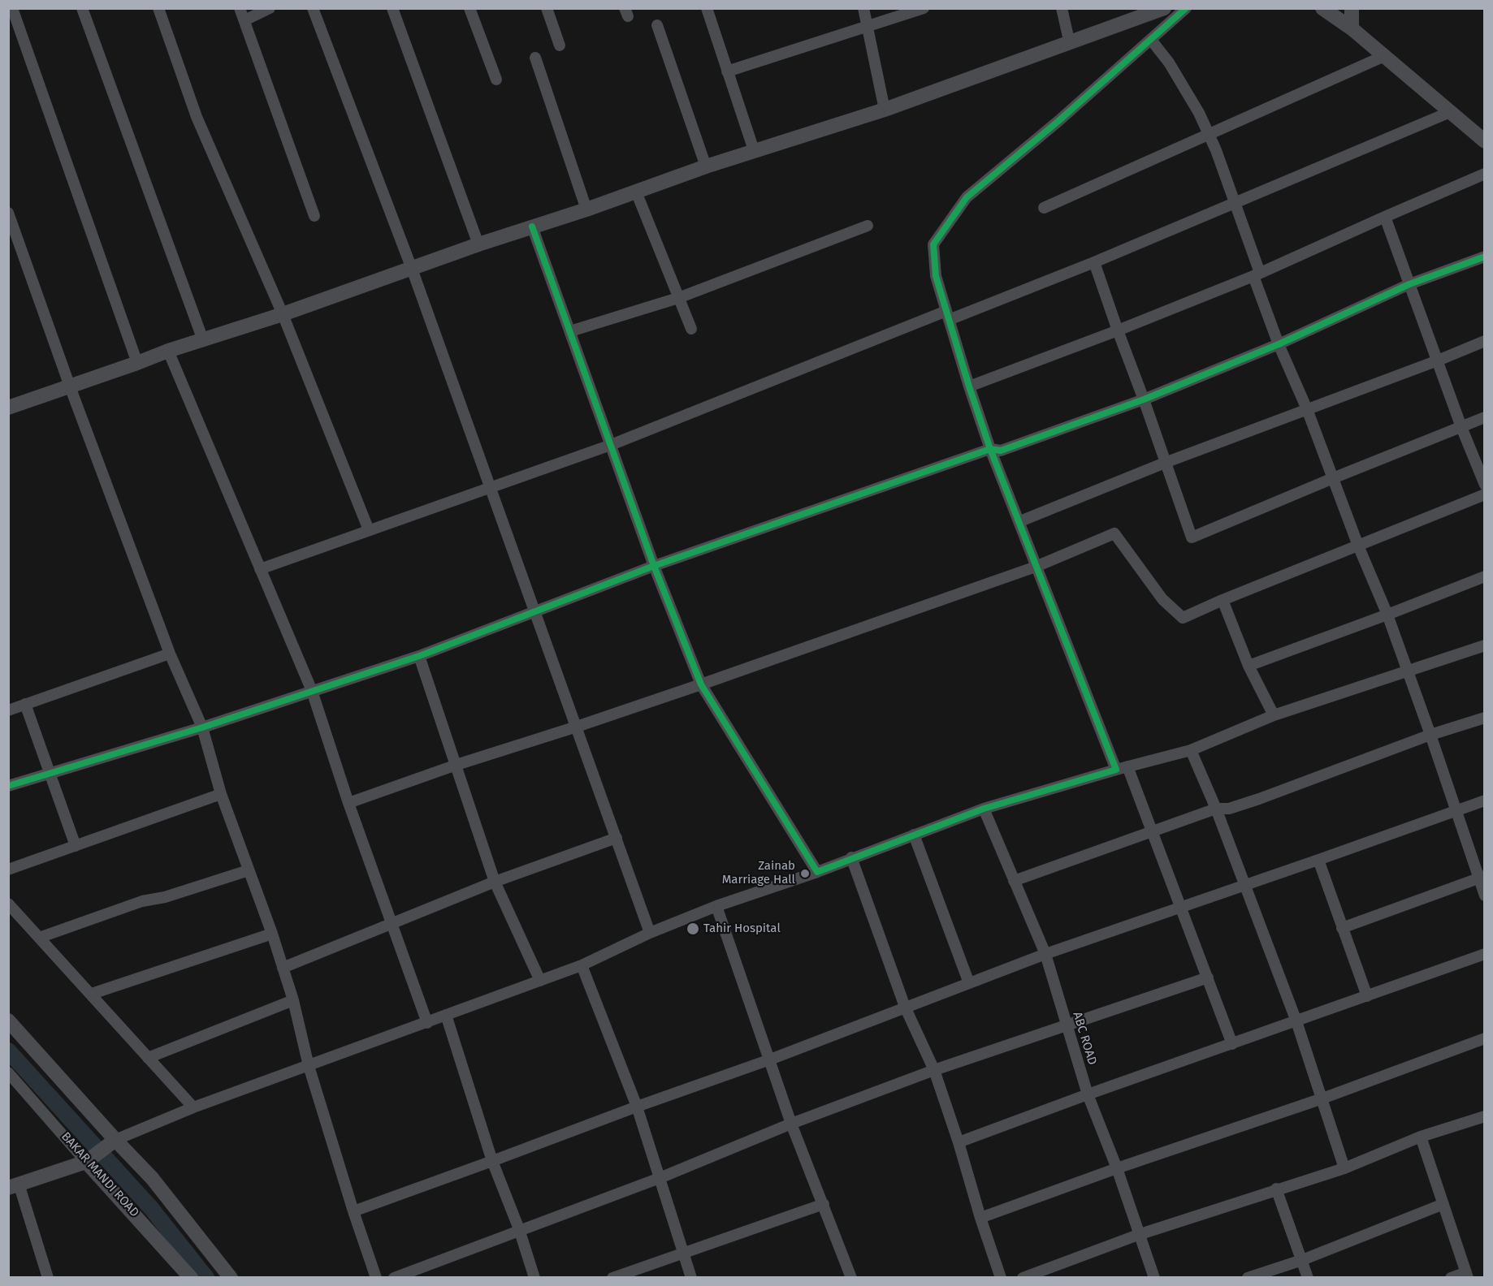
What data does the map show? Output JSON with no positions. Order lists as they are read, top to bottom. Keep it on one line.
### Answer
{"streets":{"street":["ABC ROAD","BAKAR MANDI ROAD"]},"places":["Zainab Marriage Hall","Tahir Hospital"]}
